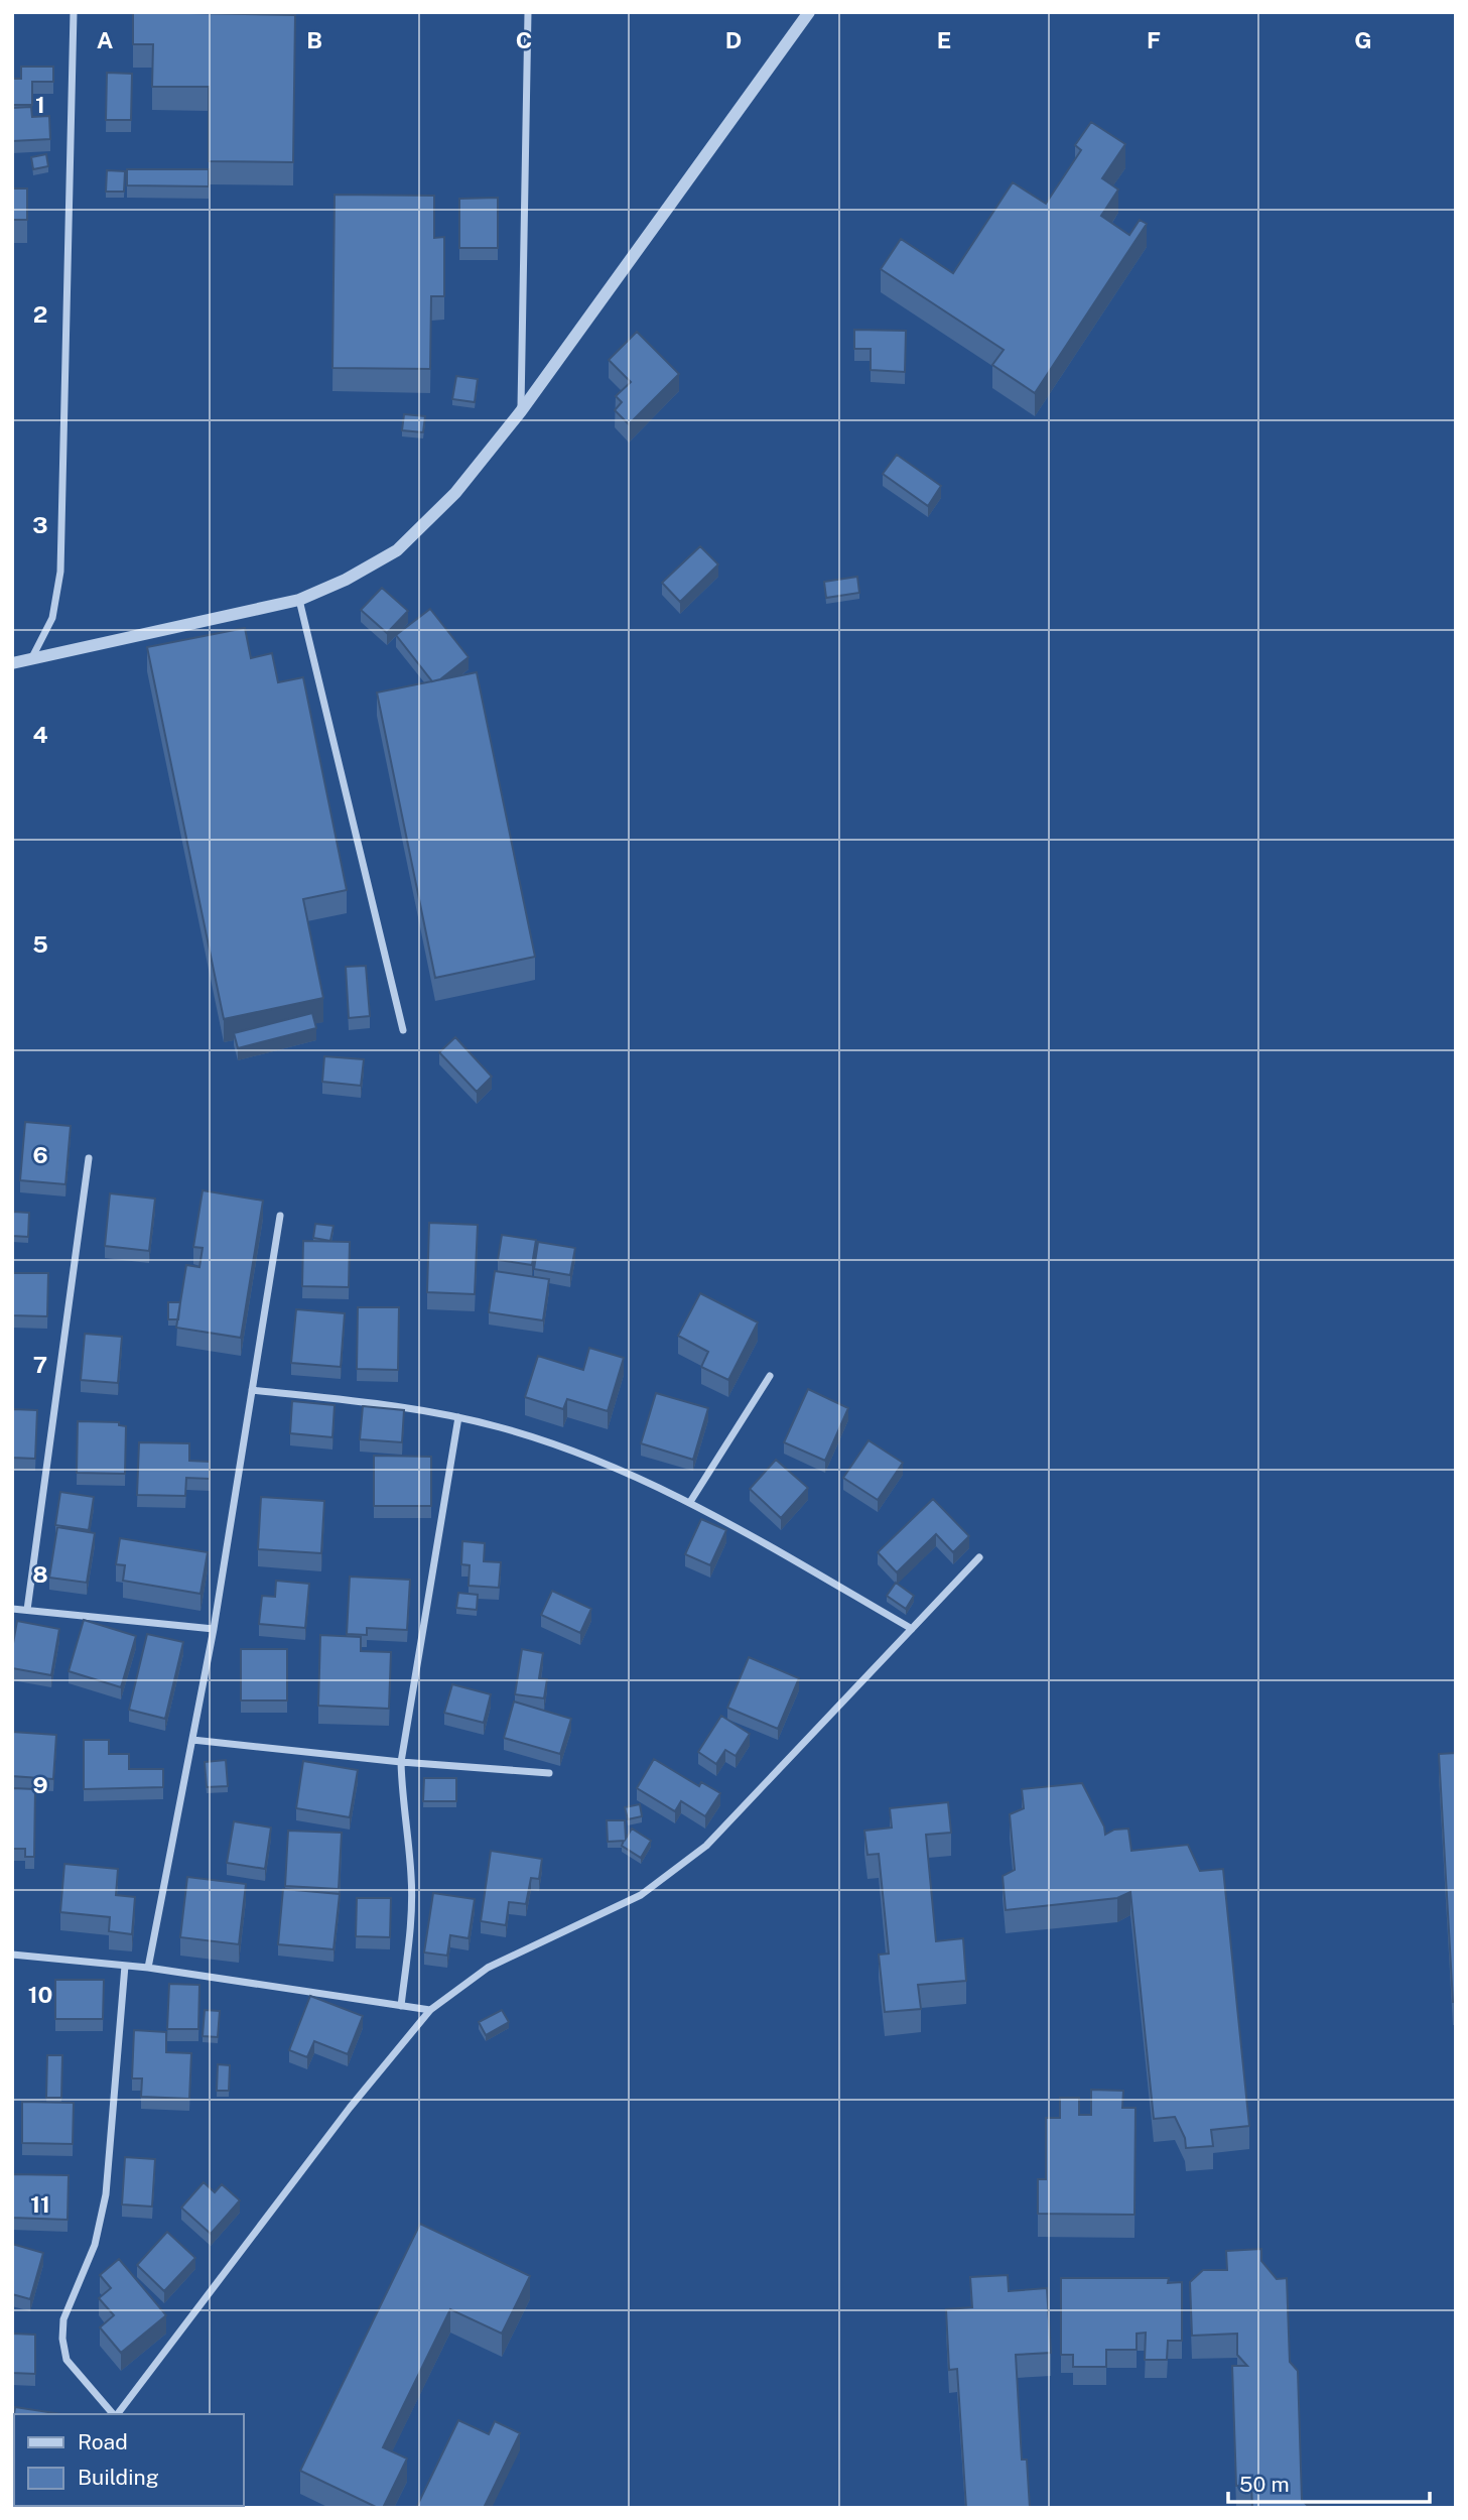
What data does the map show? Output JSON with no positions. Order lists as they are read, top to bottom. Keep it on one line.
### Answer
{"legend":["Road","Building"],"scale_bar":"50 m","grid":{"columns":["A","B","C","D","E","F","G"],"rows":["1","2","3","4","5","6","7","8","9","10","11"]}}
